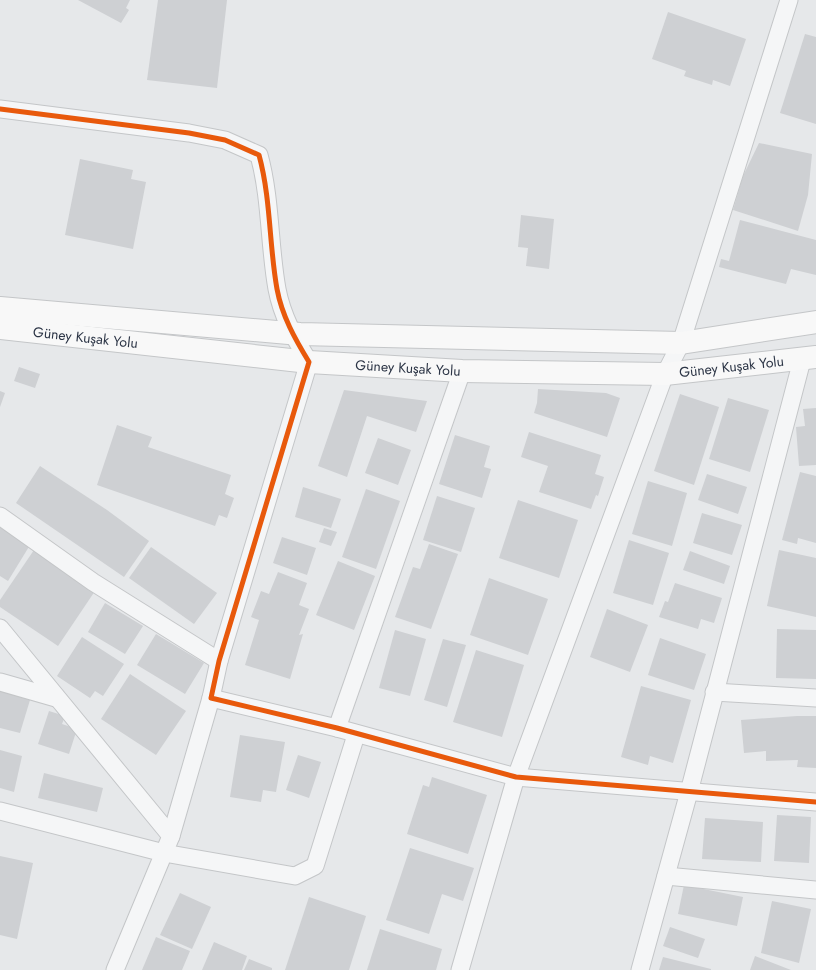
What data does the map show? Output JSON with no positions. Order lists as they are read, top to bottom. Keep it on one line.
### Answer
{"streets":{"main road":["Güney Kuşak Yolu"]}}
